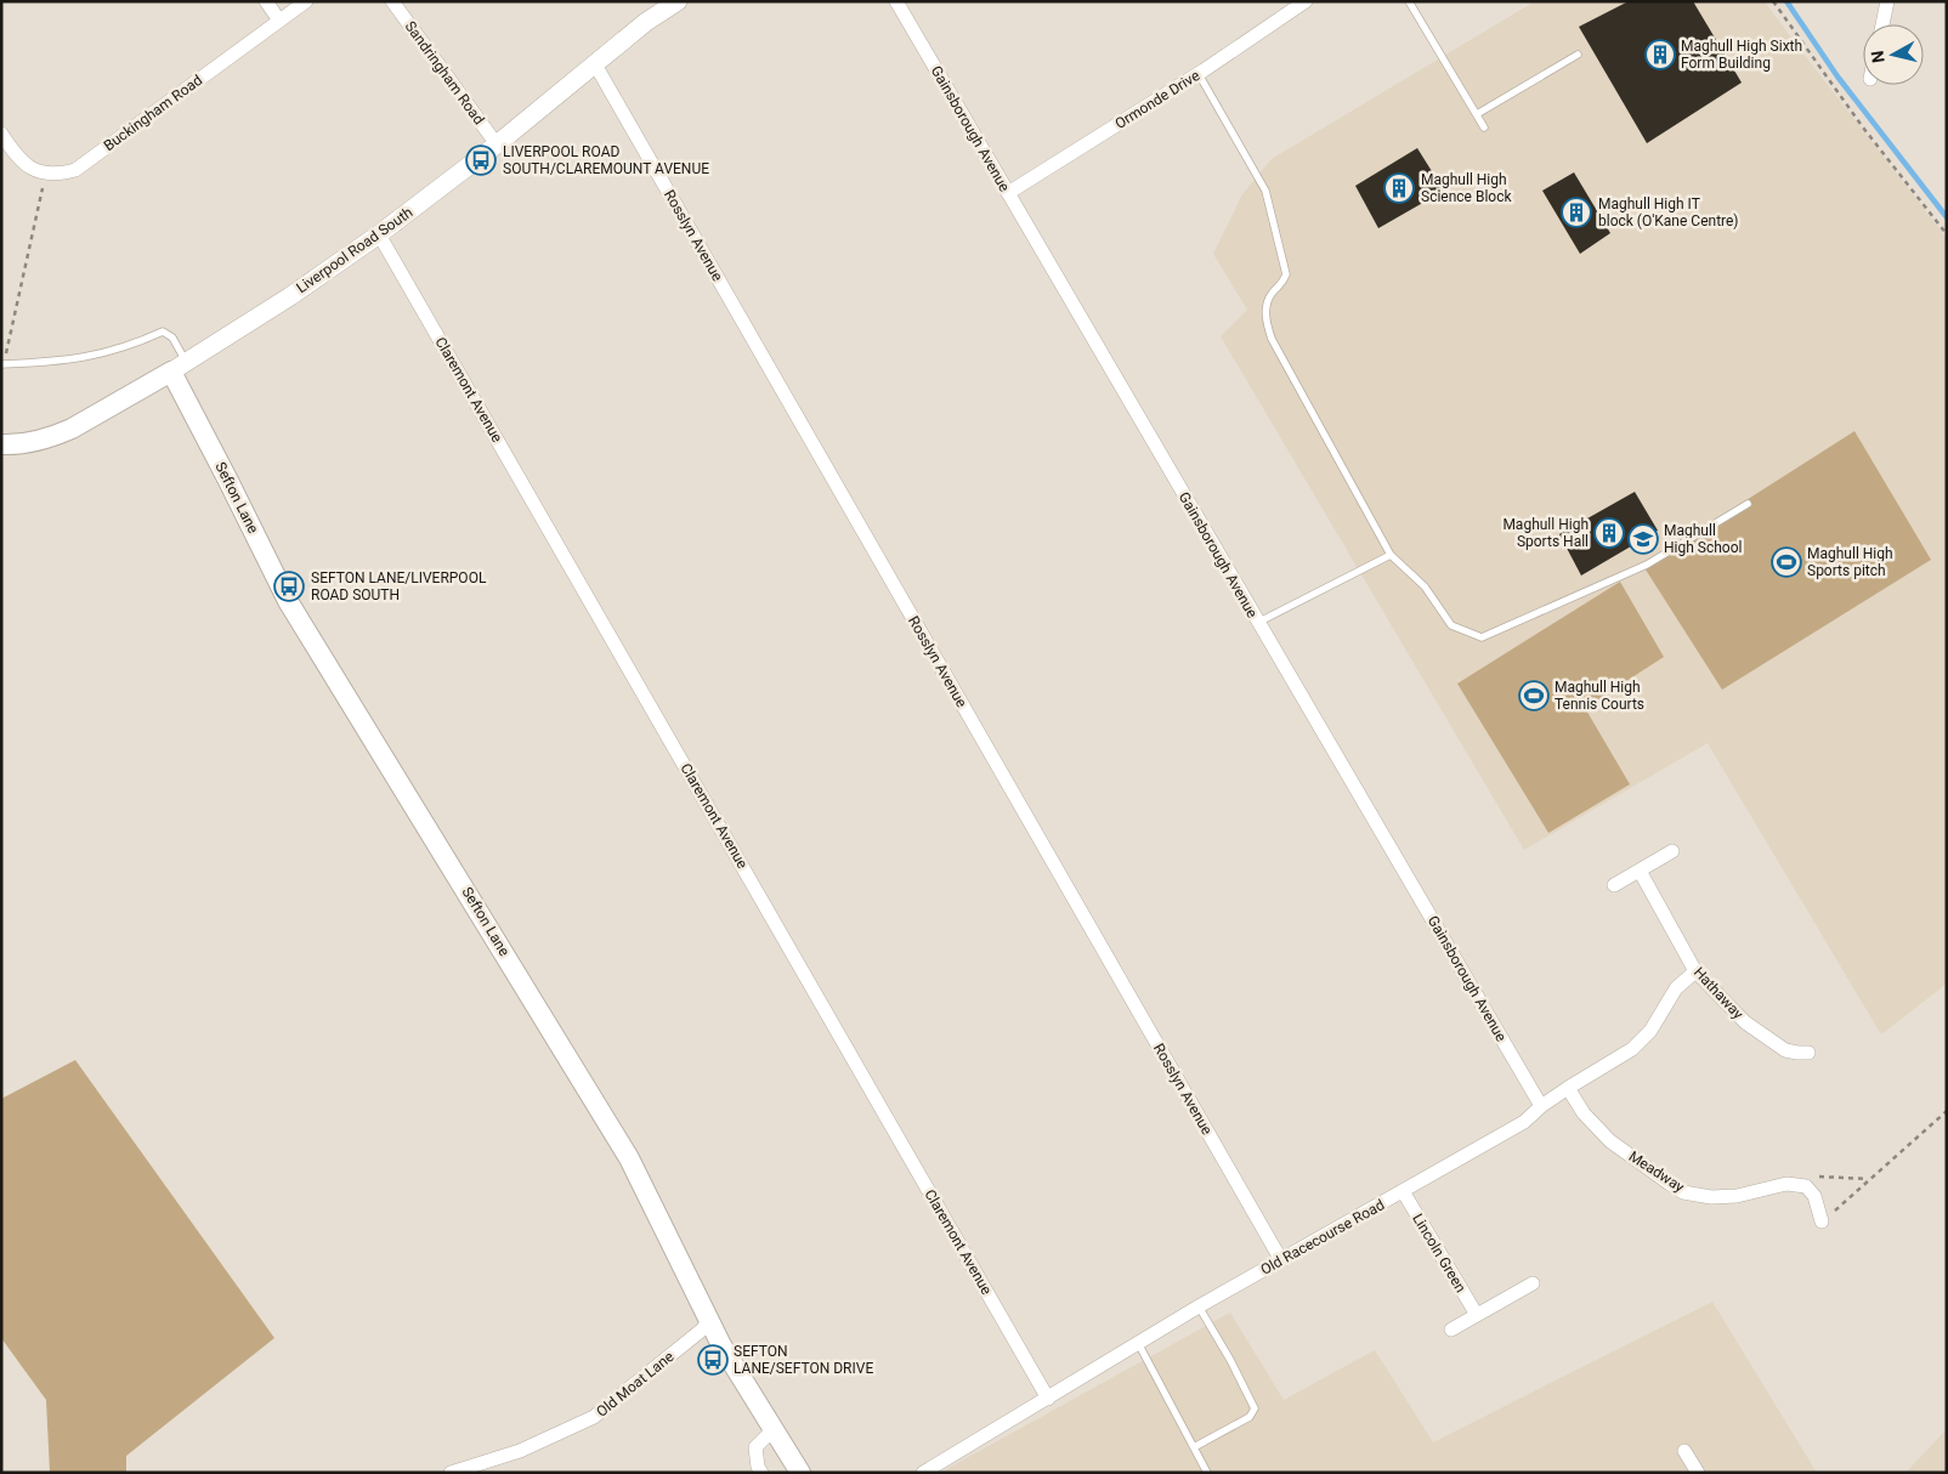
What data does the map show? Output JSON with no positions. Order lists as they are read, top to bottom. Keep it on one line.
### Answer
{"streets":{"main road":["Liverpool Road South","Sefton Lane"],"street":["Sandringham Road","Ormonde Drive","Buckingham Road","Gainsborough Avenue","Rosslyn Avenue","Claremont Avenue","Hathaway","Meadway","Old Racecourse Road","Lincoln Green","Old Moat Lane"]},"crossings":[["Sandringham Road","Liverpool Road South"],["Ormonde Drive","Gainsborough Avenue"],["Gainsborough Avenue","Old Racecourse Road"],["Rosslyn Avenue","Liverpool Road South"],["Rosslyn Avenue","Old Racecourse Road"],["Liverpool Road South","Claremont Avenue"],["Liverpool Road South","Sefton Lane"],["Claremont Avenue","Old Racecourse Road"],["Sefton Lane","Old Moat Lane"],["Hathaway","Old Racecourse Road"],["Meadway","Old Racecourse Road"],["Old Racecourse Road","Lincoln Green"]],"places":{"building":["Maghull High Sixth Form Building","Maghull High Science Block","Maghull High IT block (O'Kane Centre)","Maghull High Sports Hall"],"bus stop":["LIVERPOOL ROAD SOUTH/CLAREMOUNT AVENUE","SEFTON LANE/LIVERPOOL ROAD SOUTH","SEFTON LANE/SEFTON DRIVE"],"school or university":["Maghull High School"],"sports":["Maghull High Sports pitch","Maghull High Tennis Courts"]},"north":"left"}
